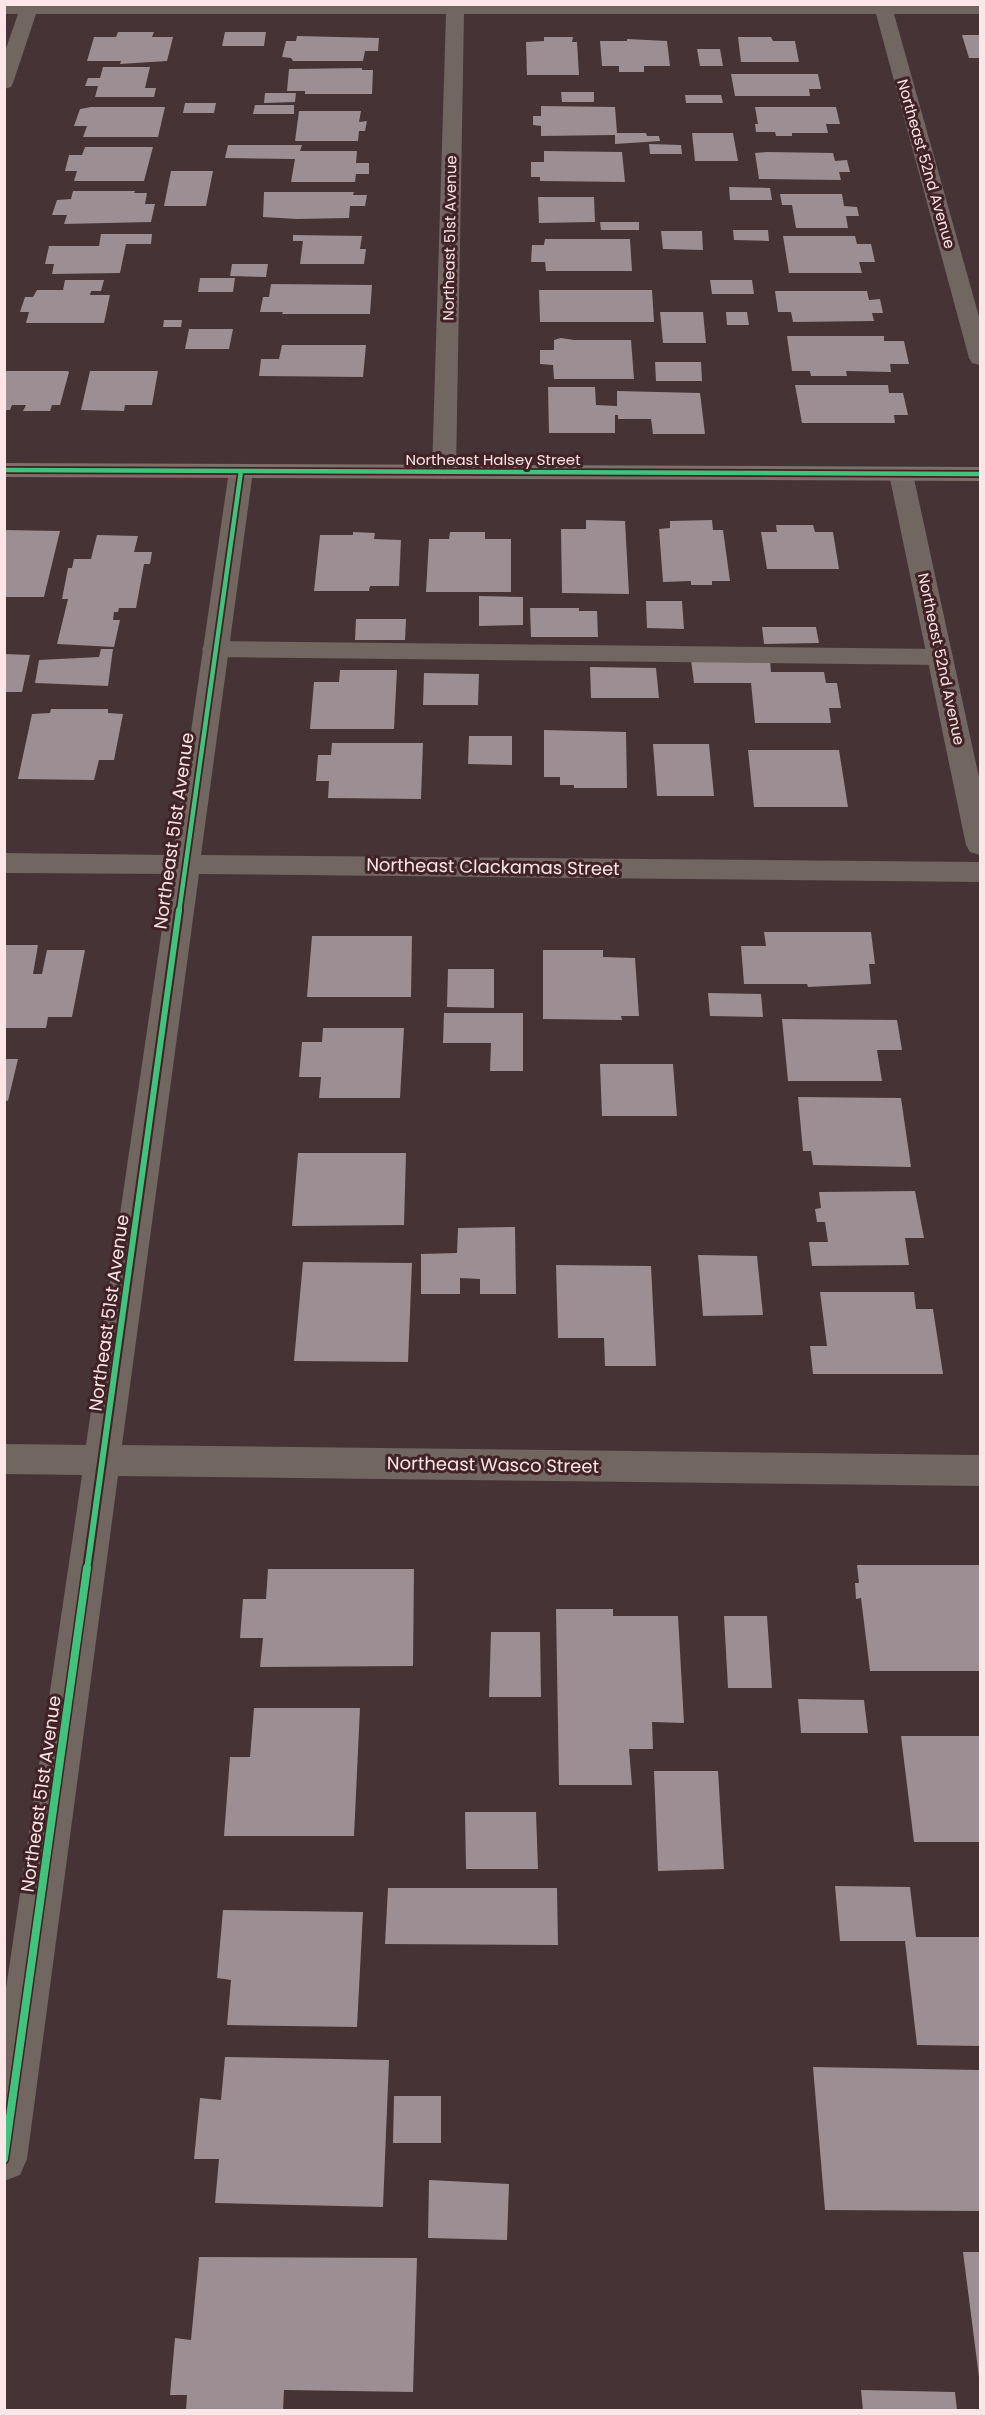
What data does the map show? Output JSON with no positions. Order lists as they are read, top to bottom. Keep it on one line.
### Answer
{"streets":{"main road":["Northeast Halsey Street"],"street":["Northeast 52nd Avenue","Northeast 51st Avenue","Northeast Clackamas Street","Northeast Wasco Street"]},"crossings":[["Northeast 52nd Avenue","Northeast Halsey Street"],["Northeast 51st Avenue","Northeast Halsey Street"],["Northeast 51st Avenue","Northeast Clackamas Street"],["Northeast 51st Avenue","Northeast Wasco Street"]]}
